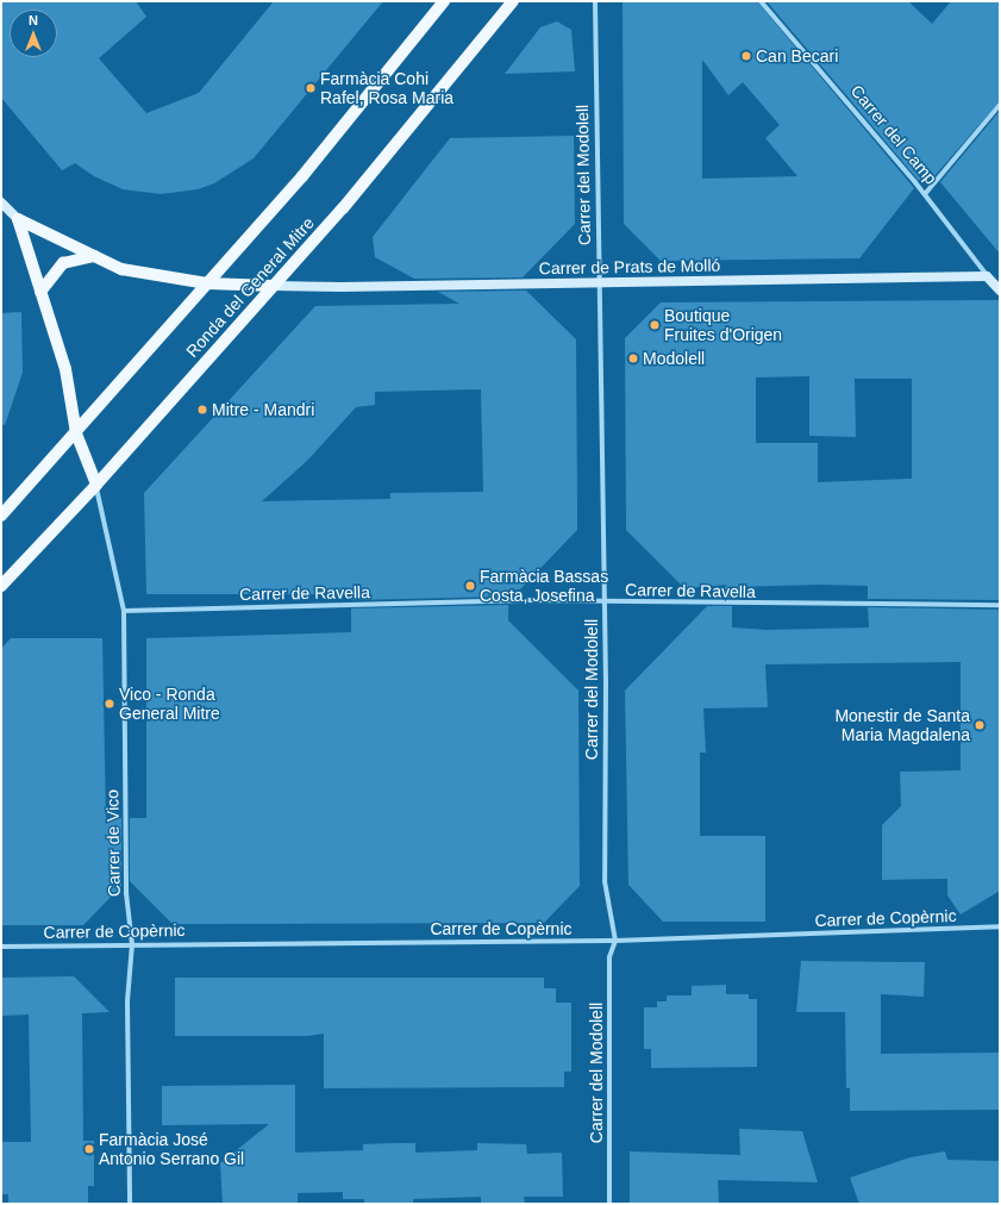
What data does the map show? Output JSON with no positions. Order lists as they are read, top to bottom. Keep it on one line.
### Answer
{"streets":{"main road":["Ronda del General Mitre"],"street":["Carrer del Camp","Carrer del Modolell","Carrer de Prats de Molló","Carrer de Ravella","Carrer de Vico","Carrer de Copèrnic"]},"crossings":[["Carrer del Camp","Carrer de Prats de Molló"],["Carrer del Modolell","Carrer de Prats de Molló"],["Carrer del Modolell","Carrer de Ravella"],["Carrer del Modolell","Carrer de Copèrnic"],["Carrer de Prats de Molló","Ronda del General Mitre"],["Ronda del General Mitre","Carrer de Vico"],["Carrer de Ravella","Carrer de Vico"],["Carrer de Vico","Carrer de Copèrnic"]],"places":["Can Becari","Farmàcia Cohi Rafel, Rosa Maria","Boutique Fruites d'Origen","Modolell","Mitre - Mandri","Farmàcia Bassas Costa, Josefina","Vico - Ronda General Mitre","Monestir de Santa Maria Magdalena","Farmàcia José Antonio Serrano Gil"],"north":"top"}
